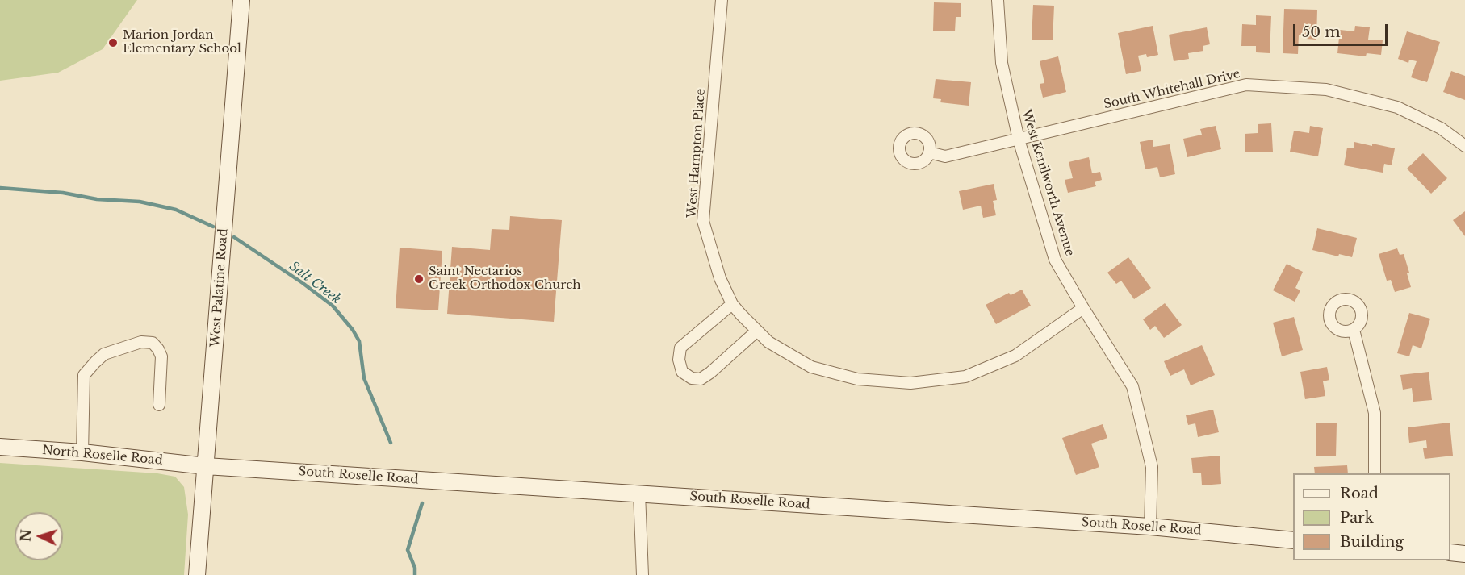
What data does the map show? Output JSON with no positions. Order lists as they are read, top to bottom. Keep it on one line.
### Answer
{"streets":{"main road":["West Palatine Road","North Roselle Road","South Roselle Road"],"street":["South Whitehall Drive","West Hampton Place","West Kenilworth Avenue"]},"crossings":[["South Whitehall Drive","West Kenilworth Avenue"],["West Hampton Place","West Kenilworth Avenue"],["West Kenilworth Avenue","South Roselle Road"],["West Palatine Road","North Roselle Road"],["West Palatine Road","South Roselle Road"],["North Roselle Road","South Roselle Road"]],"water":["Salt Creek"],"places":["Marion Jordan Elementary School","Saint Nectarios Greek Orthodox Church"],"legend":["Road","Park","Building"],"scale_bar":"50 m","north":"left"}
